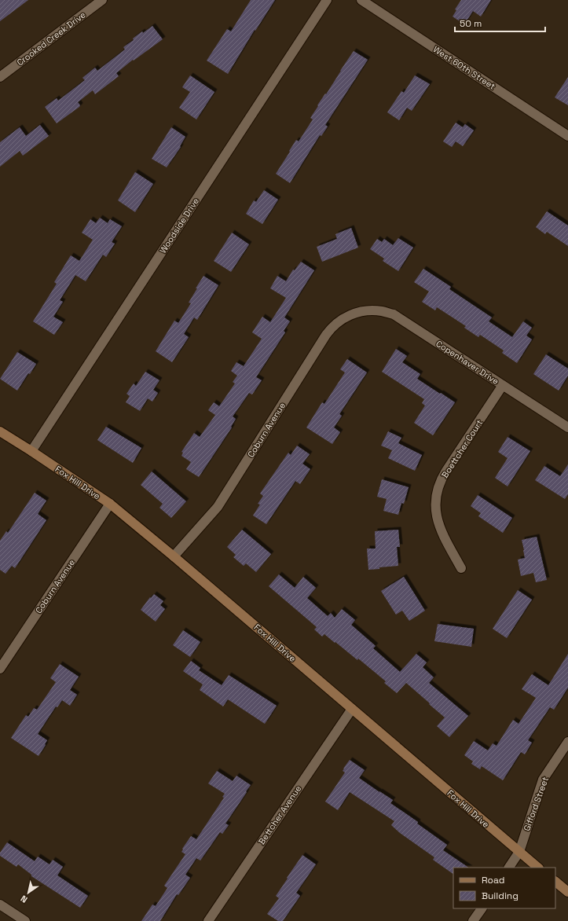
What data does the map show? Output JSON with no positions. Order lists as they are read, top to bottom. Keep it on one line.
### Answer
{"streets":{"street":["Crooked Creek Drive","West 60th Street","Woodside Drive","Copenhaver Drive","Coburn Avenue","Boettcher Court","Fox Hill Drive","Gifford Street","Bettcher Avenue"]},"crossings":[["Woodside Drive","Fox Hill Drive"],["Copenhaver Drive","Coburn Avenue"],["Copenhaver Drive","Boettcher Court"],["Coburn Avenue","Fox Hill Drive"],["Fox Hill Drive","Gifford Street"],["Fox Hill Drive","Bettcher Avenue"]],"legend":["Road","Building"],"scale_bar":"50 m","north":"bottom left"}
